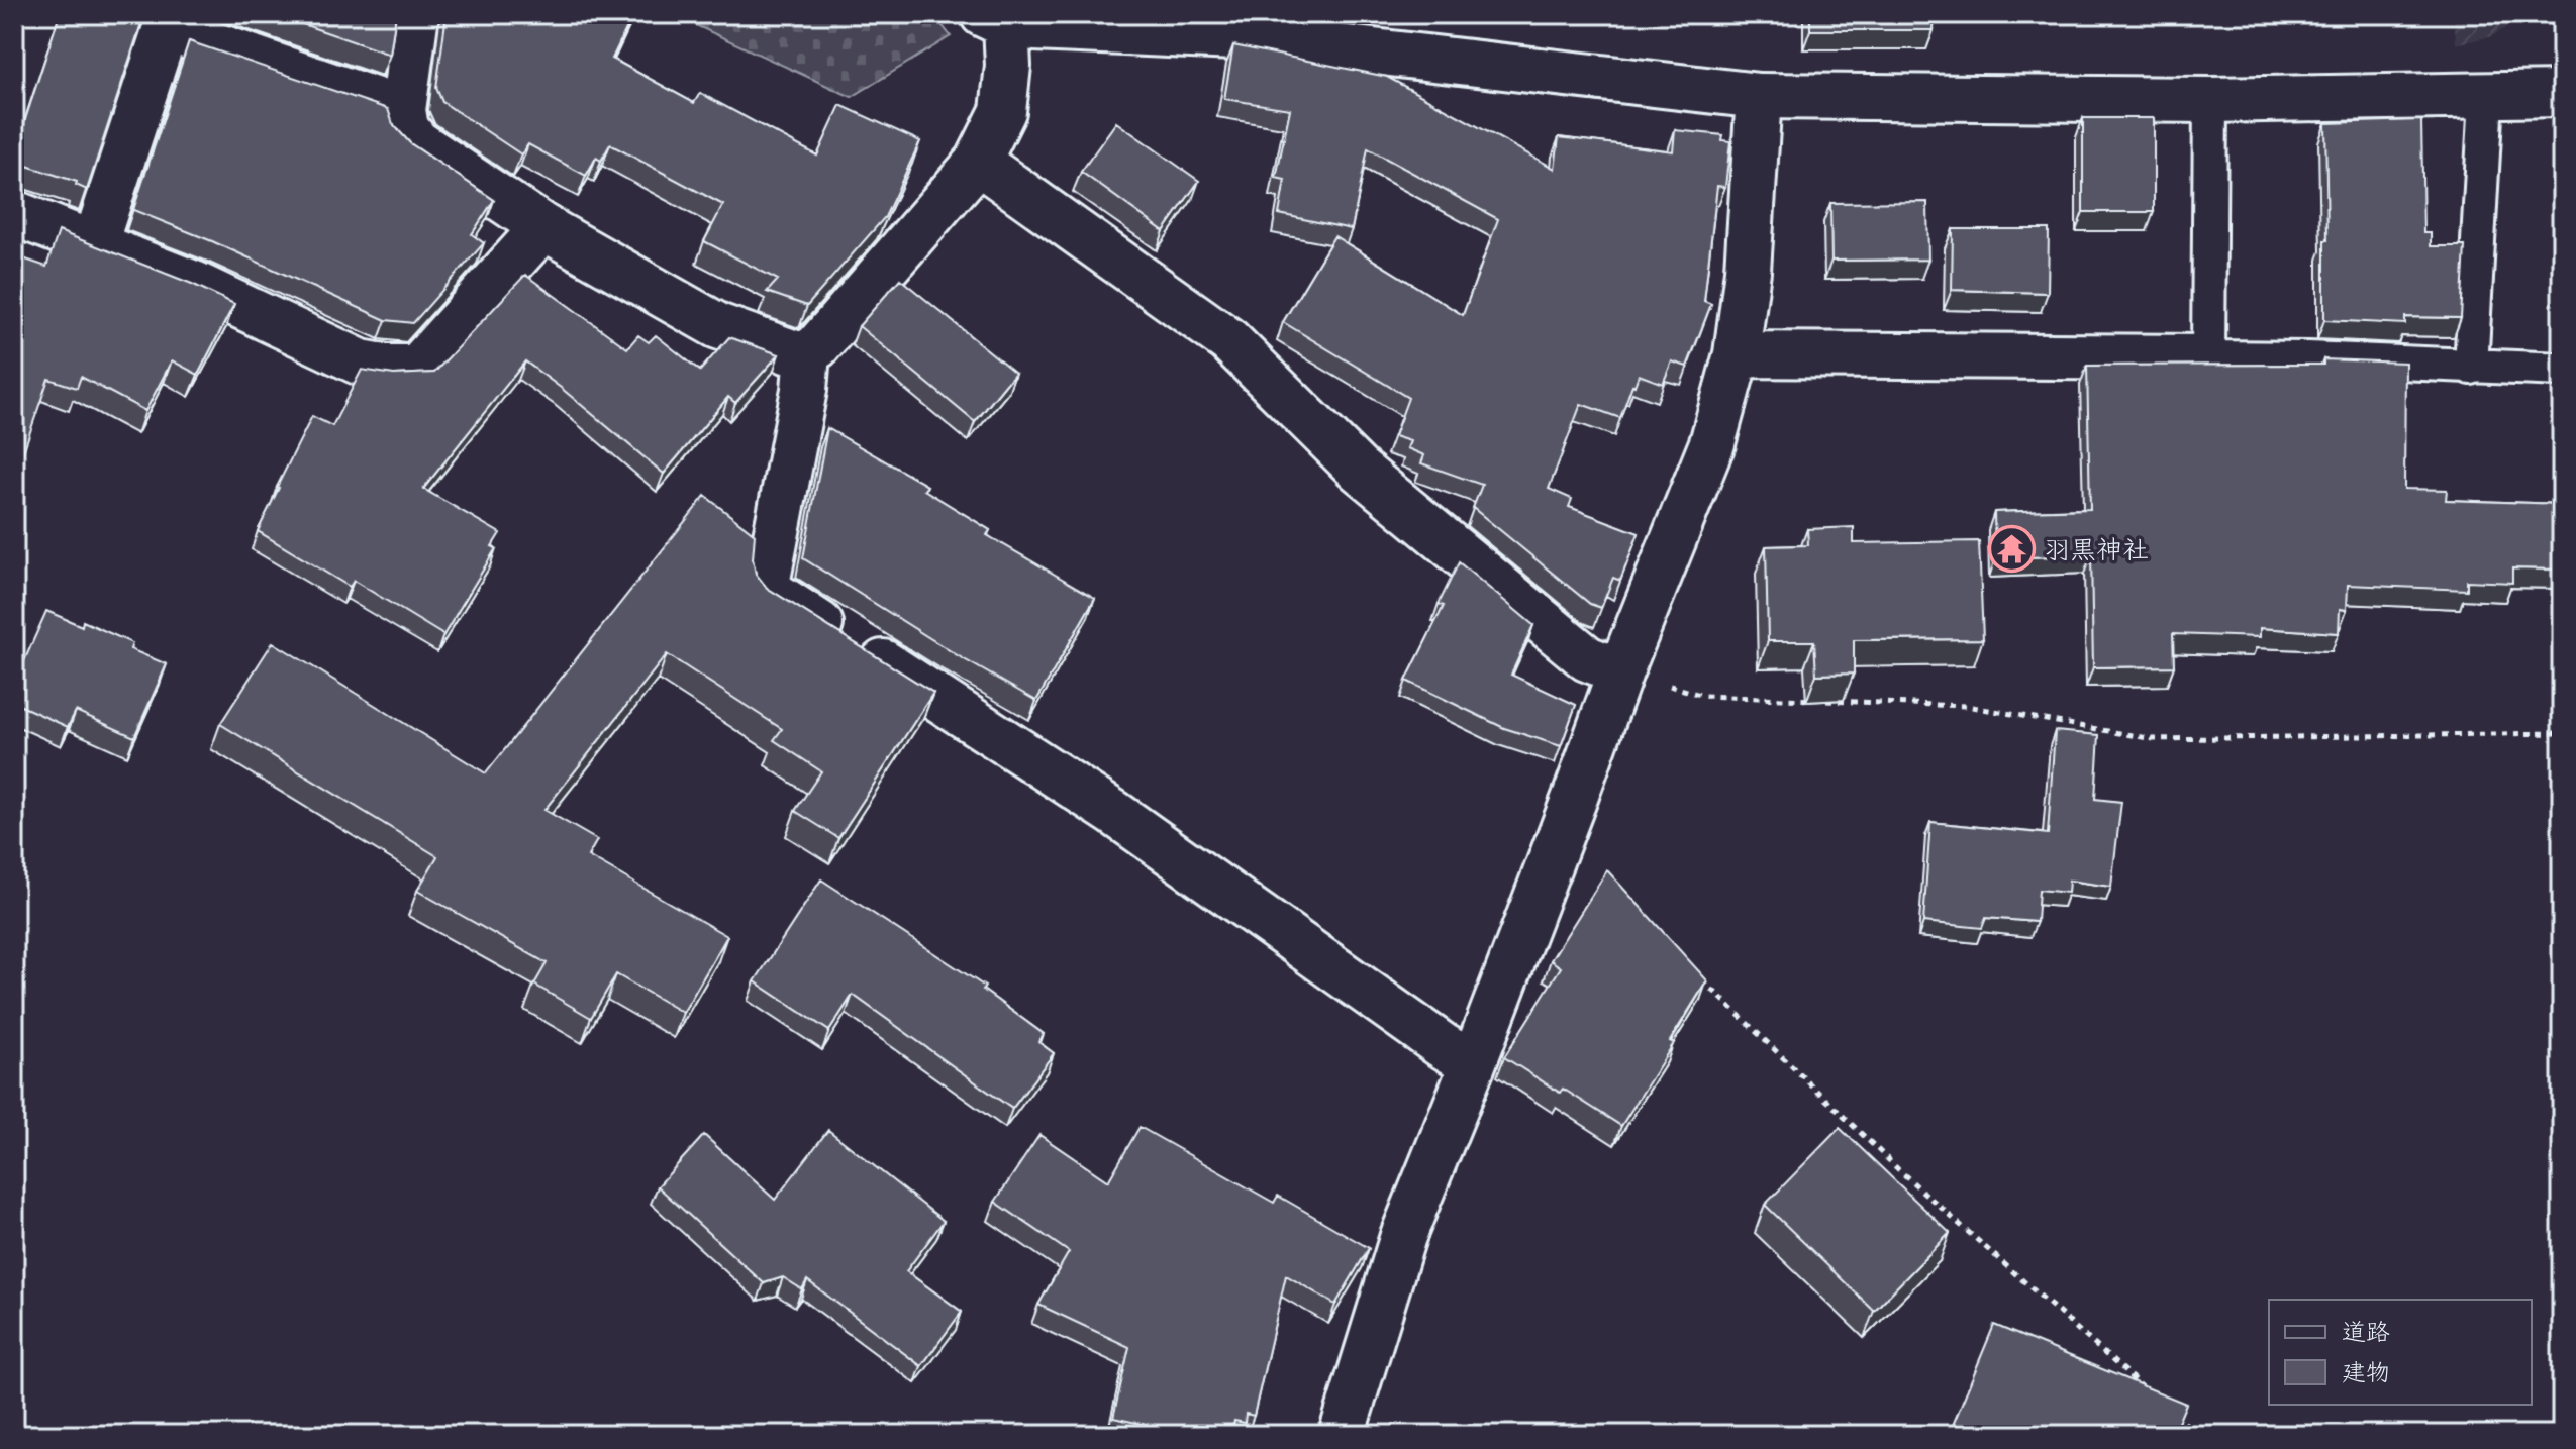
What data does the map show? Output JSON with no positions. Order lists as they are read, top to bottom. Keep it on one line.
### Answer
{"places":{"temple":["羽黒神社"]},"legend":["道路","建物"]}
